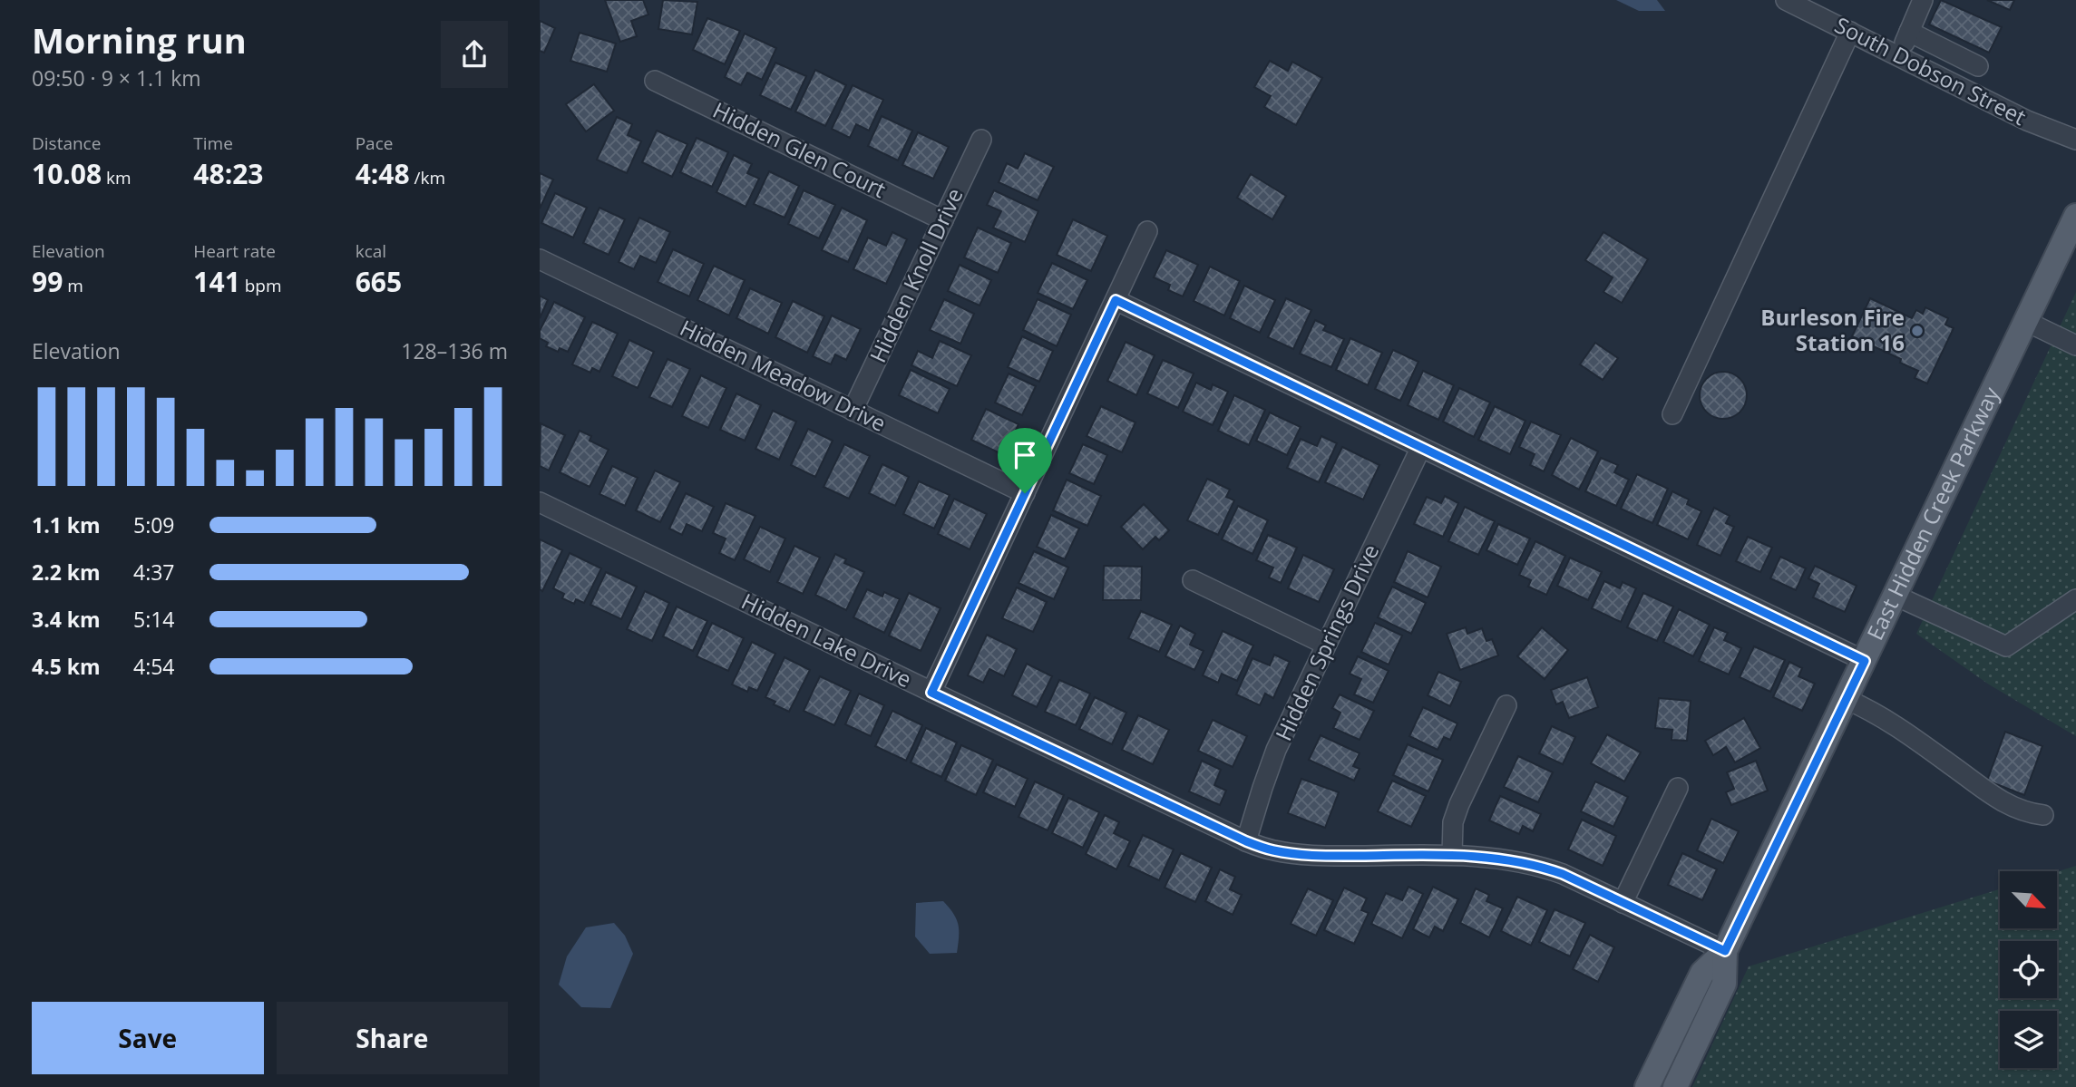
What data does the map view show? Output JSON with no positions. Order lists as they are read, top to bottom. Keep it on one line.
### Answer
{"streets":{"main road":["East Hidden Creek Parkway"],"street":["South Dobson Street","Hidden Glen Court","Hidden Knoll Drive","Hidden Meadow Drive","Hidden Lake Drive","Hidden Springs Drive"]},"crossings":[["Hidden Glen Court","Hidden Knoll Drive"],["Hidden Knoll Drive","Hidden Meadow Drive"],["East Hidden Creek Parkway","Hidden Lake Drive"],["Hidden Lake Drive","Hidden Springs Drive"]],"places":["Burleson Fire Station 16"],"north":"bottom right","page":{"heading":["Morning run","09:50 · 9 × 1.1 km"],"stats":[["Distance","10.08 km"],["Time","48:23"],["Pace","4:48 /km"],["Elevation","99 m"],["Heart rate","141 bpm"],["kcal","665"]],"chart":["Elevation","128–136 m"],"list":[{"name":"1.1 km","note":"5:09"},{"name":"2.2 km","note":"4:37"},{"name":"3.4 km","note":"5:14"},{"name":"4.5 km","note":"4:54"}],"buttons":["Save","Share"]}}
